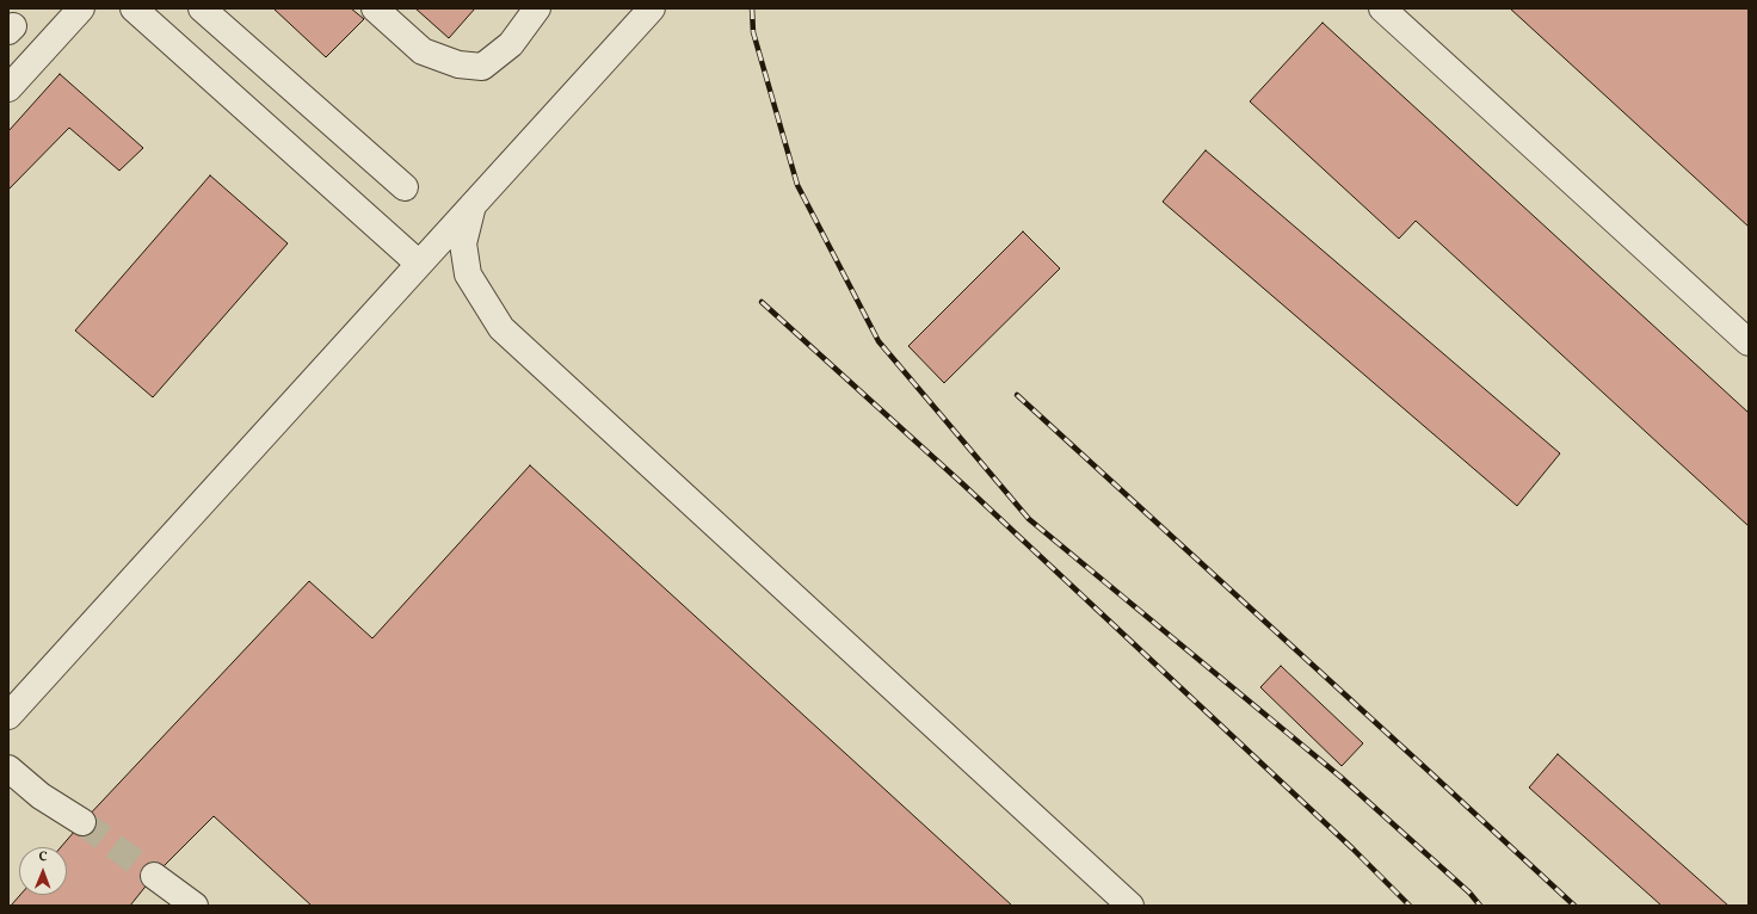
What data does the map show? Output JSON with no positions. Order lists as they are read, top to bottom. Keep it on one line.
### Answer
{"north":"top"}
